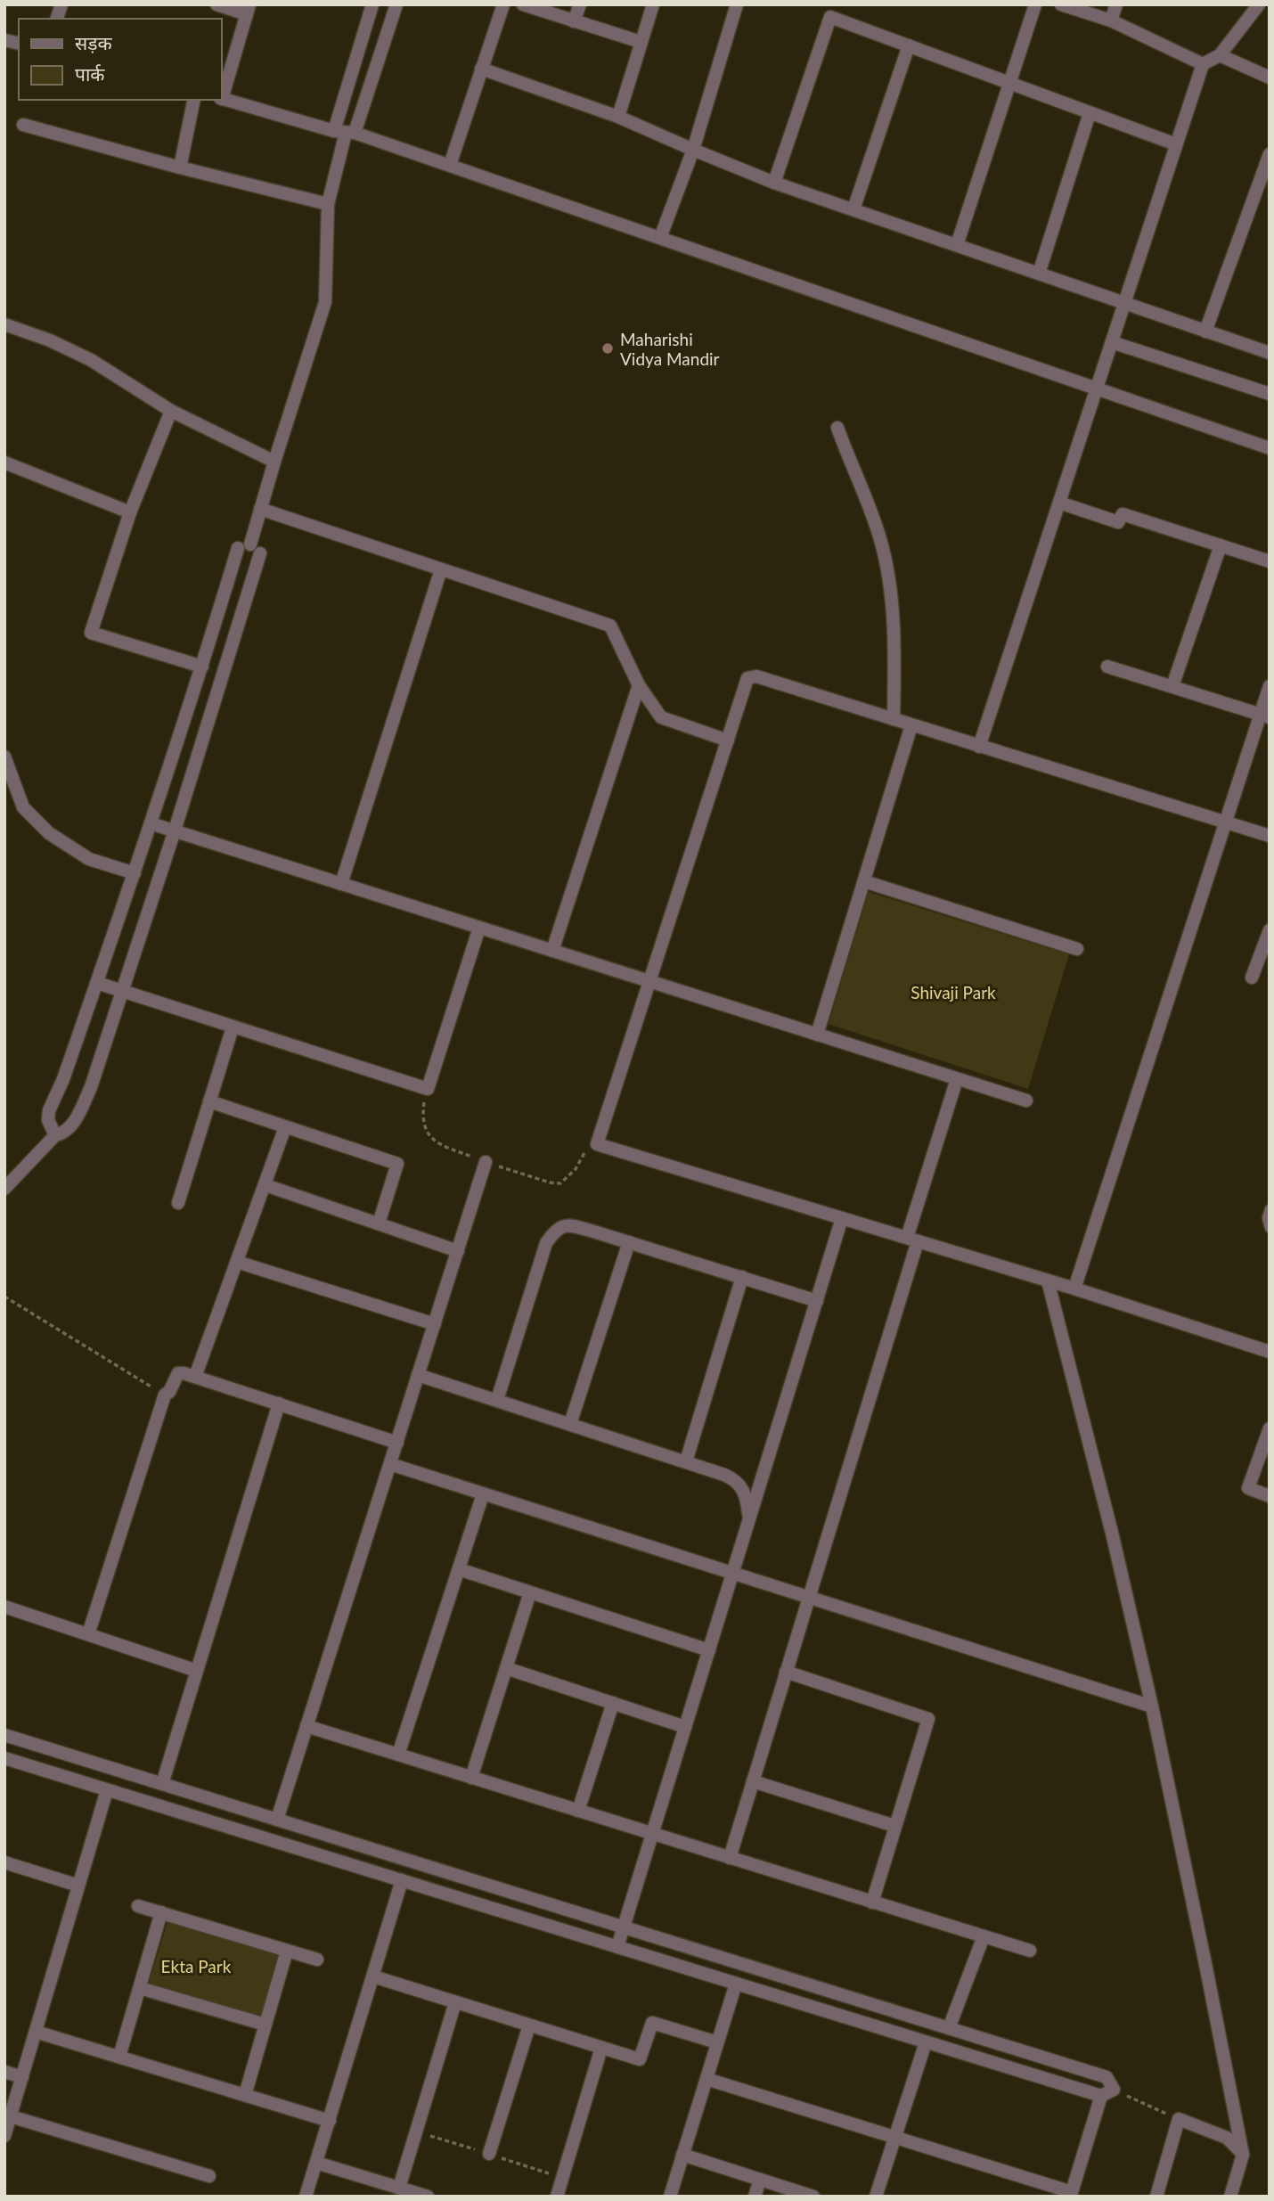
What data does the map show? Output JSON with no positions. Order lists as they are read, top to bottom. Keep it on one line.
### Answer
{"parks":["Shivaji Park","Ekta Park"],"places":["Maharishi Vidya Mandir"],"legend":["सड़क","पार्क"]}
